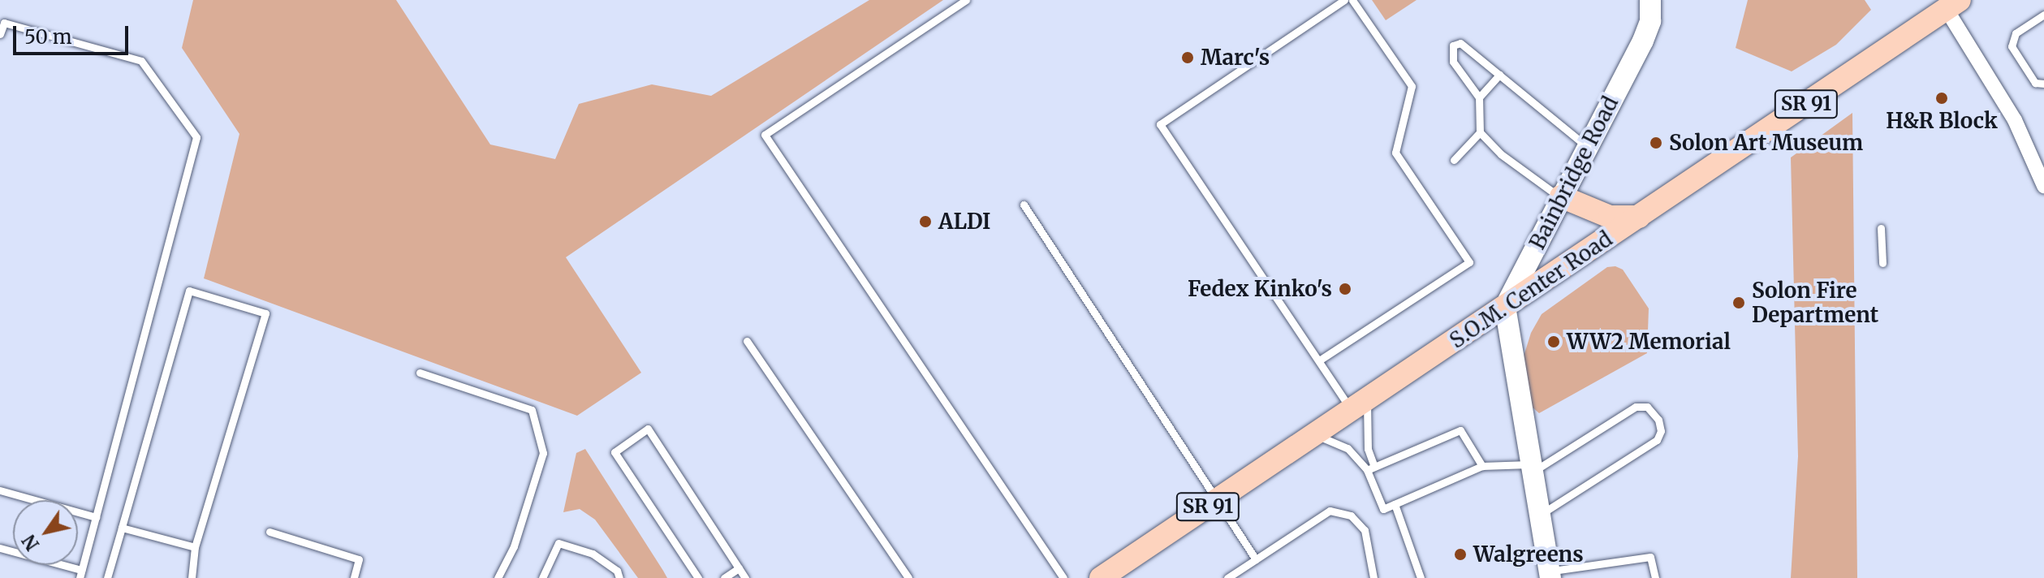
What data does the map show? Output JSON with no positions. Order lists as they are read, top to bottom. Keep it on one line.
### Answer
{"streets":{"main road":["SR 91","S.O.M. Center Road"],"street":["Bainbridge Road"]},"crossings":[["Bainbridge Road","S.O.M. Center Road"]],"places":["Marc's","H&R Block","Solon Art Museum","ALDI","Fedex Kinko's","Solon Fire Department","WW2 Memorial","Walgreens"],"scale_bar":"50 m","north":"bottom left"}
